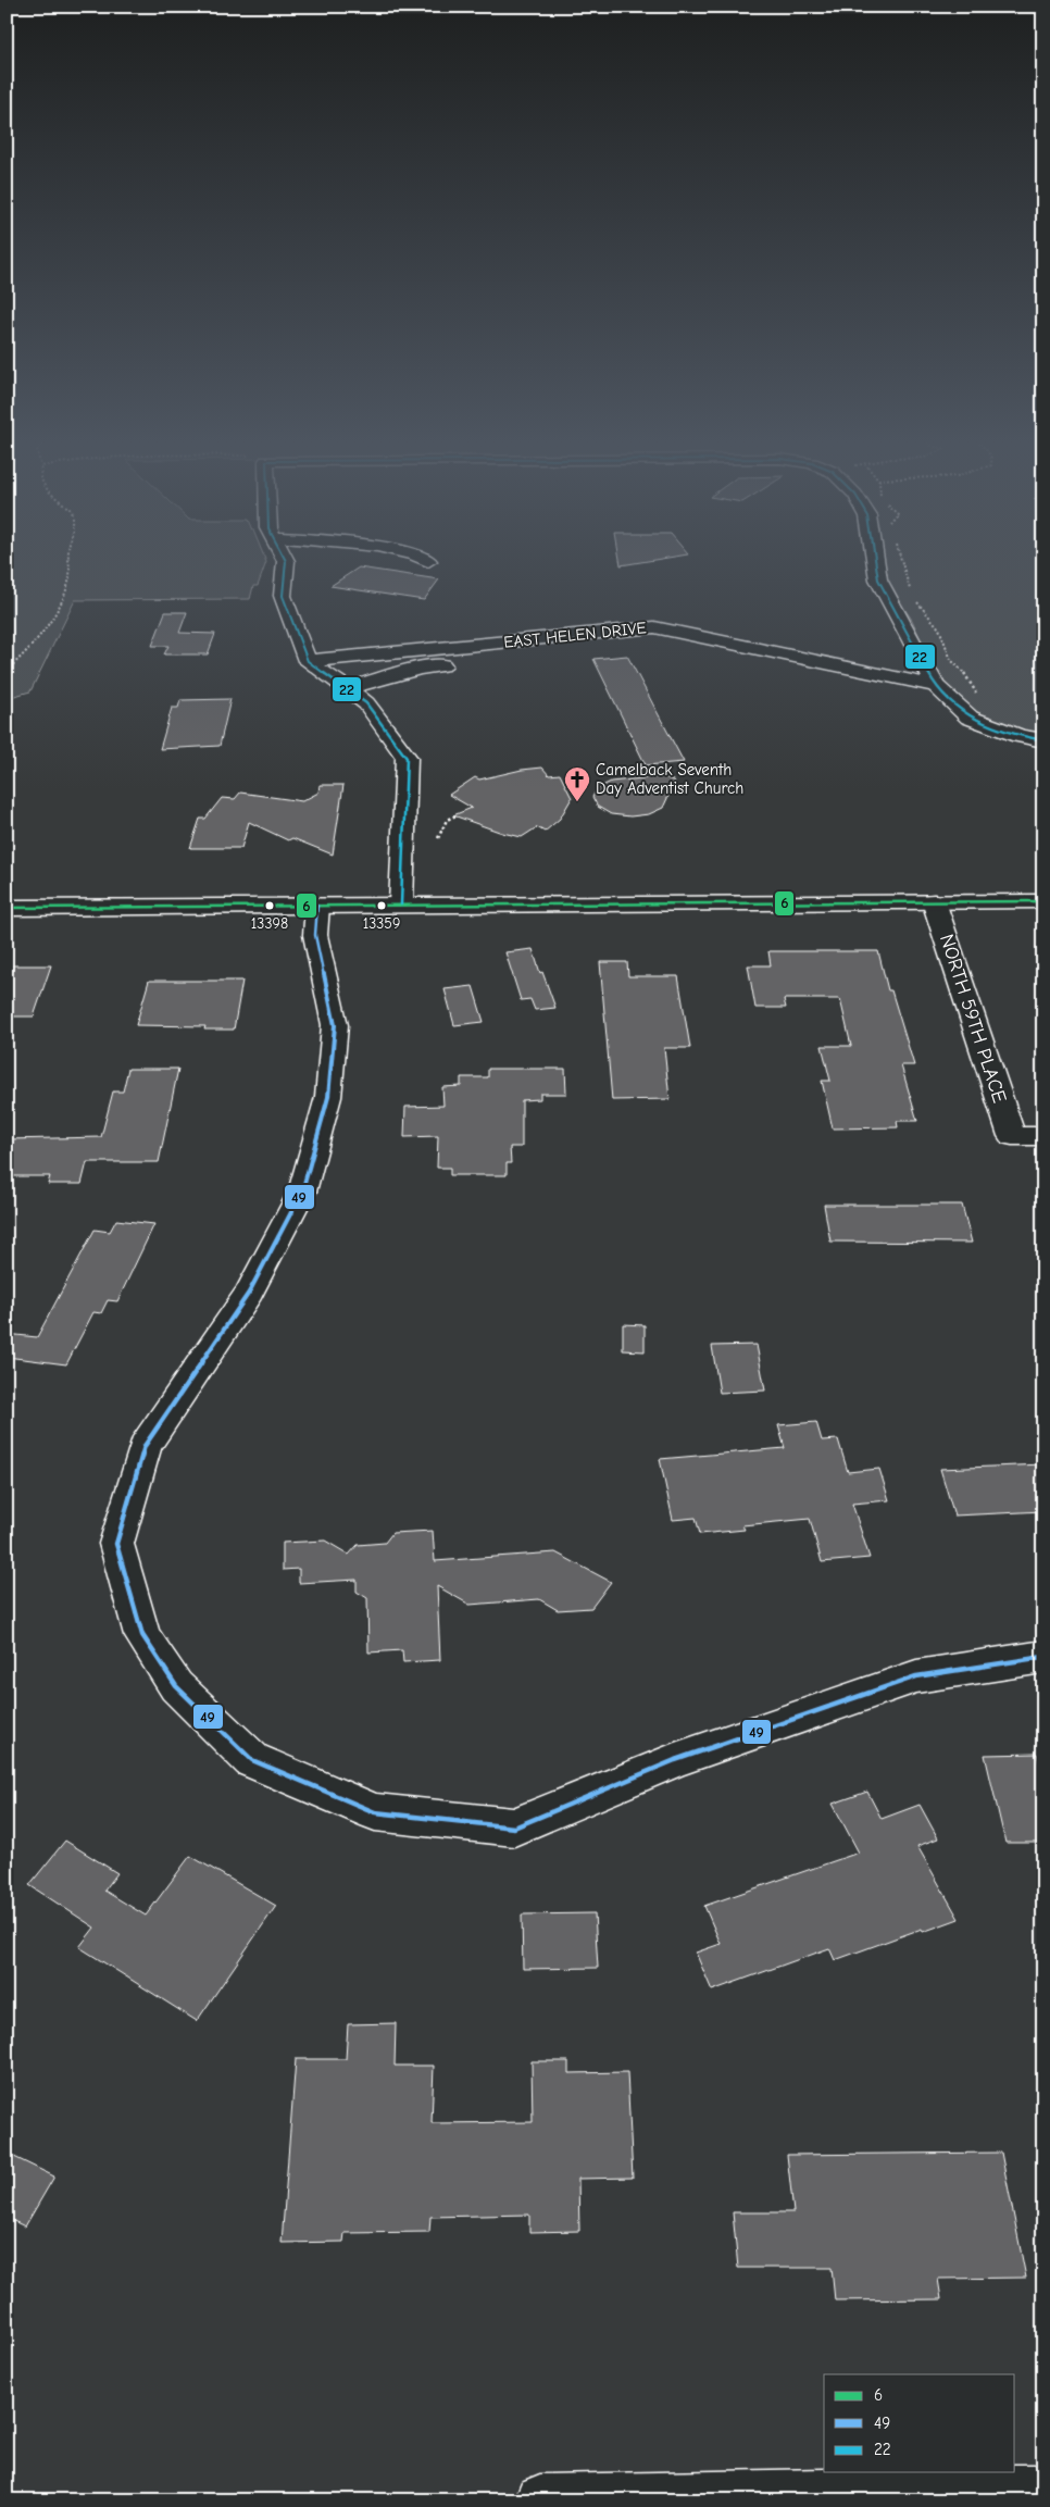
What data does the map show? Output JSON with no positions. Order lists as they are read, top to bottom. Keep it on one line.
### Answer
{"streets":{"street":["EAST HELEN DRIVE","NORTH 59TH PLACE"]},"places":{"church":["Camelback Seventh Day Adventist Church"],"other":["13398","13359"]},"lines":["transit line 22","transit line 6","transit line 49"],"legend":["6","49","22"]}
